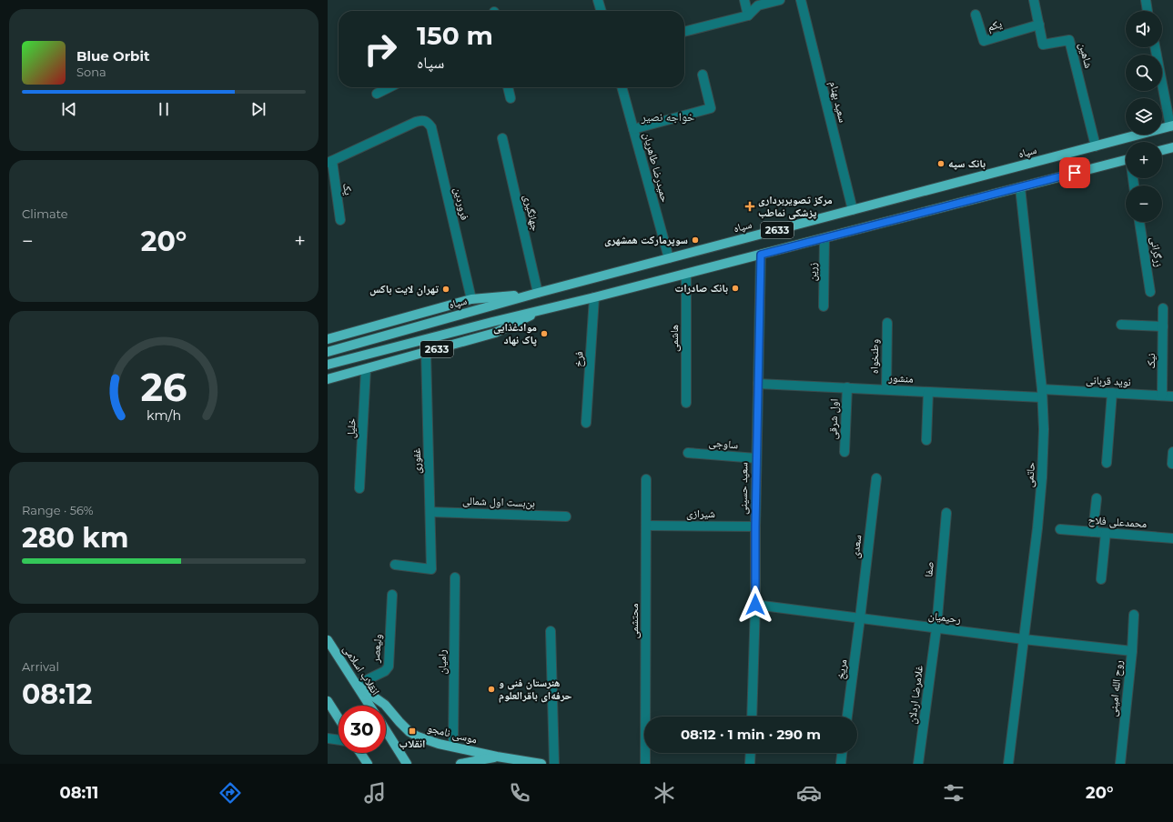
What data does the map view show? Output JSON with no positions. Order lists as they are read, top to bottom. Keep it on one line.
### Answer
{"streets":{"main road":["سپاه","2633","انقلاب اسلامی","موسی نامجو"],"street":["یکم","شاهین","سعید بهنام","حمیدرضا طاهریان","یک","فروردین","جهانگیری","زرگرانی","زرین","هاشمی","وطنخواه","فرخ","نیک","منشور","نوید قربانی","اول شرقی","خلیل","ساوجی","غفوری","حاتمی","سعید حسینی","بن‌بست اول شمالی","شیرازی","محمدعلی فلاح","سعدی","صفا","رحیمیان","محتشمی","ولیعصر","رامیان","مریخ","روح الله امینی","غلامرضا اردلان"]},"crossings":[["یکم","شاهین"],["شاهین","سپاه"],["سعید بهنام","سپاه"],["سپاه","حمیدرضا طاهریان"],["سپاه","جهانگیری"],["سپاه","2633"],["یک","فروردین"],["فروردین","2633"],["جهانگیری","2633"],["2633","زرین"],["2633","هاشمی"],["2633","فرخ"],["2633","خلیل"],["2633","غفوری"],["2633","حاتمی"],["2633","سعید حسینی"],["وطنخواه","منشور"],["نیک","نوید قربانی"],["منشور","نوید قربانی"],["منشور","اول شرقی"],["منشور","حاتمی"],["منشور","سعید حسینی"],["نوید قربانی","حاتمی"],["ساوجی","سعید حسینی"],["غفوری","بن‌بست اول شمالی"],["حاتمی","رحیمیان"],["سعید حسینی","شیرازی"],["سعید حسینی","رحیمیان"],["شیرازی","محتشمی"],["سعدی","رحیمیان"],["سعدی","مریخ"],["صفا","رحیمیان"],["صفا","غلامرضا اردلان"],["رحیمیان","مریخ"],["رحیمیان","روح الله امینی"],["رحیمیان","غلامرضا اردلان"],["ولیعصر","انقلاب اسلامی"],["ولیعصر","موسی نامجو"],["رامیان","موسی نامجو"],["انقلاب اسلامی","موسی نامجو"]],"districts":["خواجه نصیر"],"places":{"other":["بانک سپه","سوپرمارکت همشهری","بانک صادرات","تهران لایت باکس","موادغذایی پاک نهاد","هنرستان فنی و حرفه‌ای باقرالعلوم"],"health":["مرکز تصویربرداری پزشکی نماطب"],"transit":["انقلاب"]},"page":{"map_buttons":["+","−"],"turn":["150 m","سپاه"],"song":["Blue Orbit","Sona"],"tile":["Climate",["Range · 56%","280 km"],["Arrival","08:12"]],"heat":["−","20°","+"],"limit":"30","trip":"08:12 · 1 min · 290 m","tabs":["08:11","20°"],"gauge":["26","km/h"]}}
